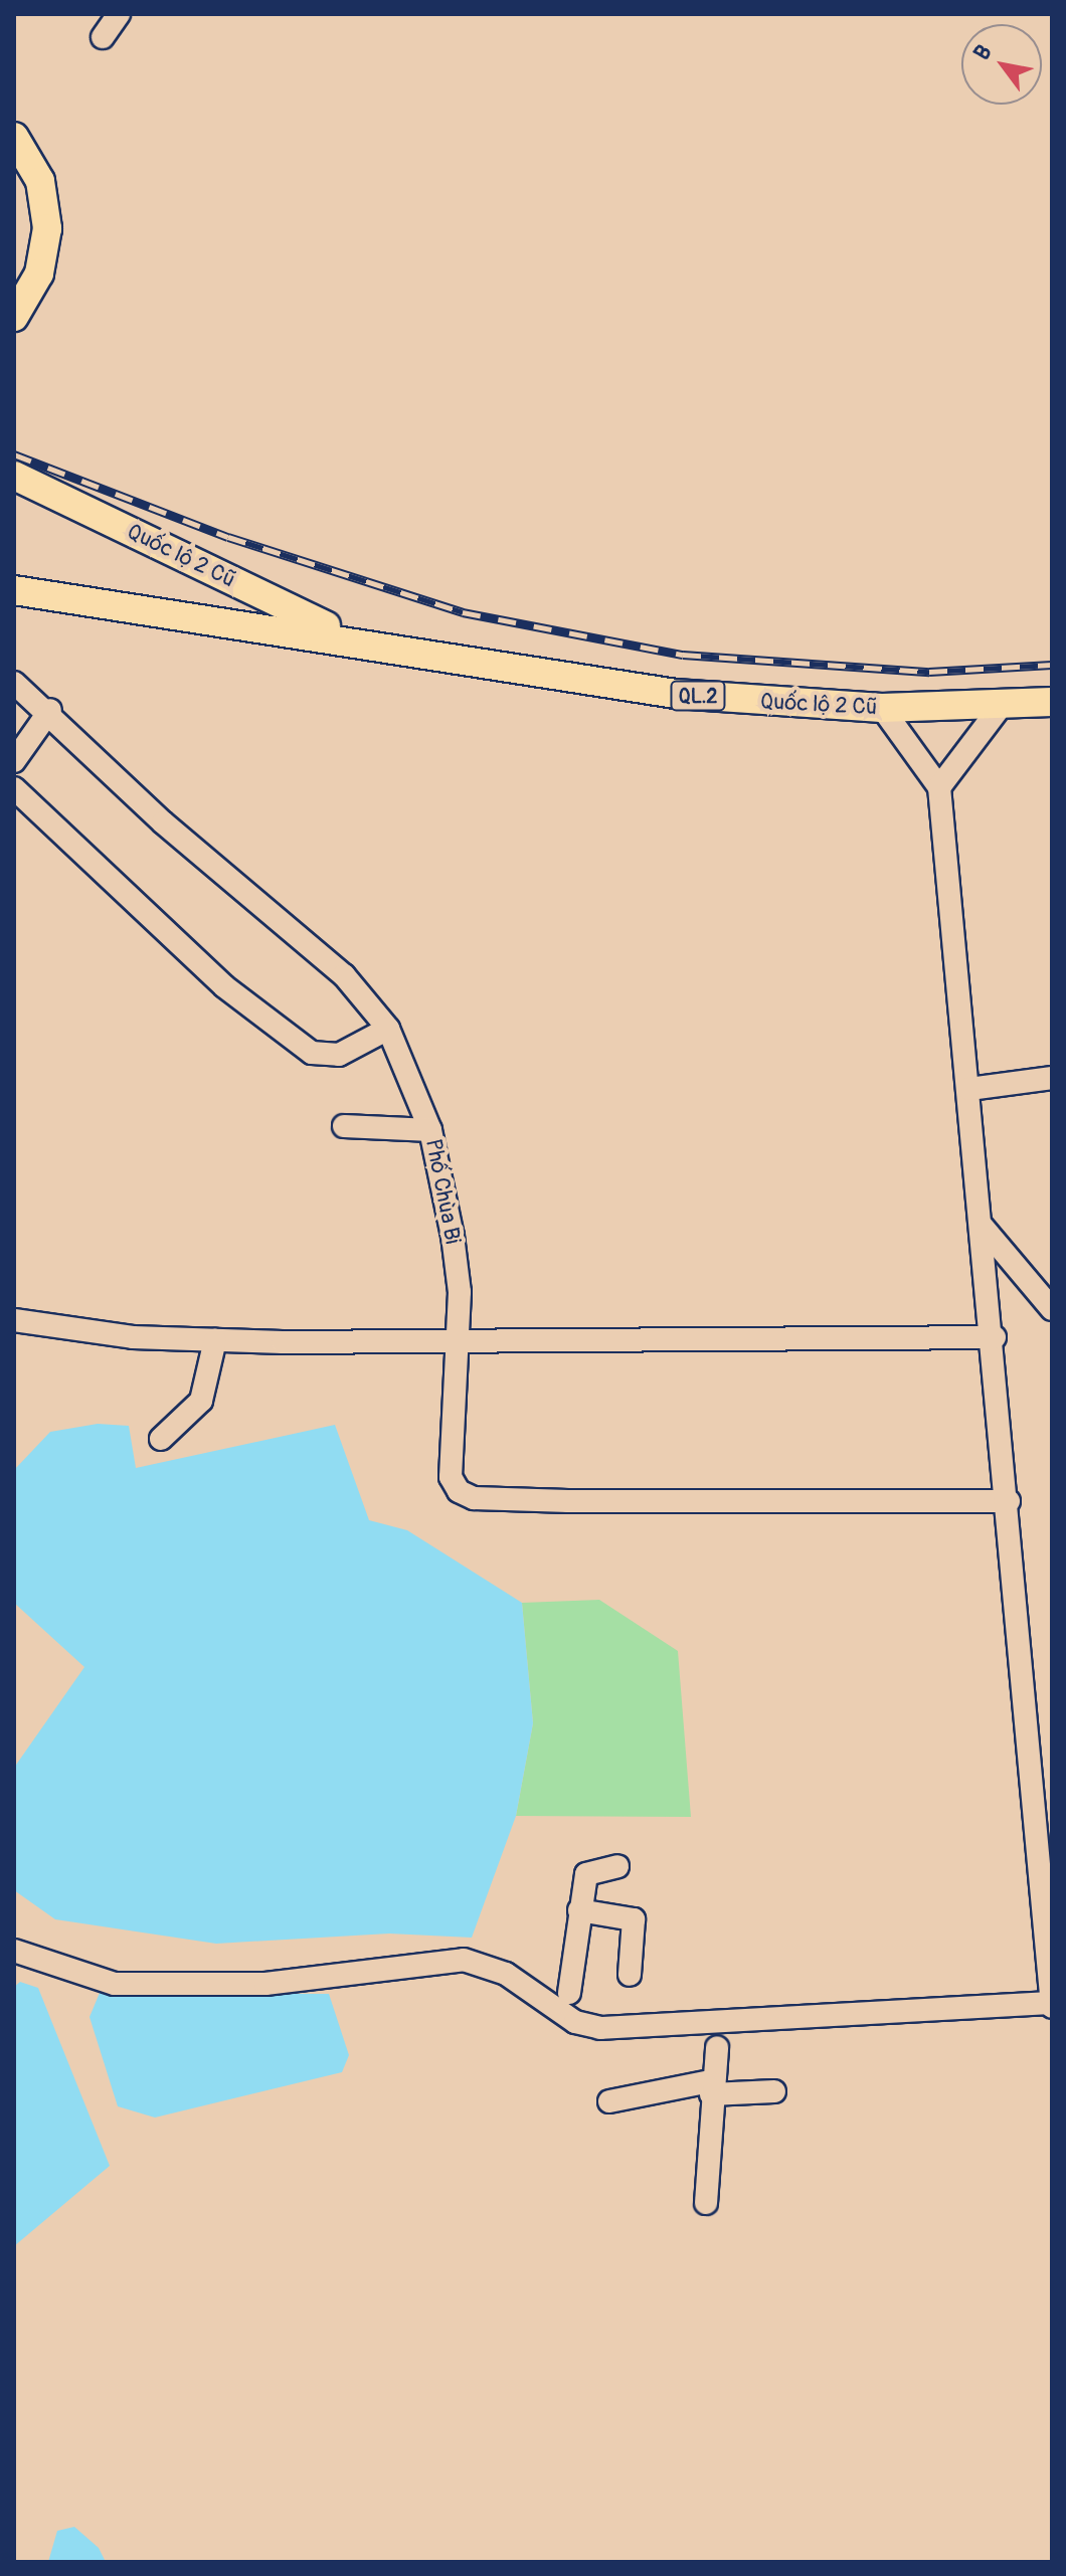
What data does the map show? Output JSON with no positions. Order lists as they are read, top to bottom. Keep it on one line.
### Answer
{"streets":{"main road":["Quốc lộ 2 Cũ","QL.2"],"street":["Phố Chùa Bi"]},"north":"top left"}
